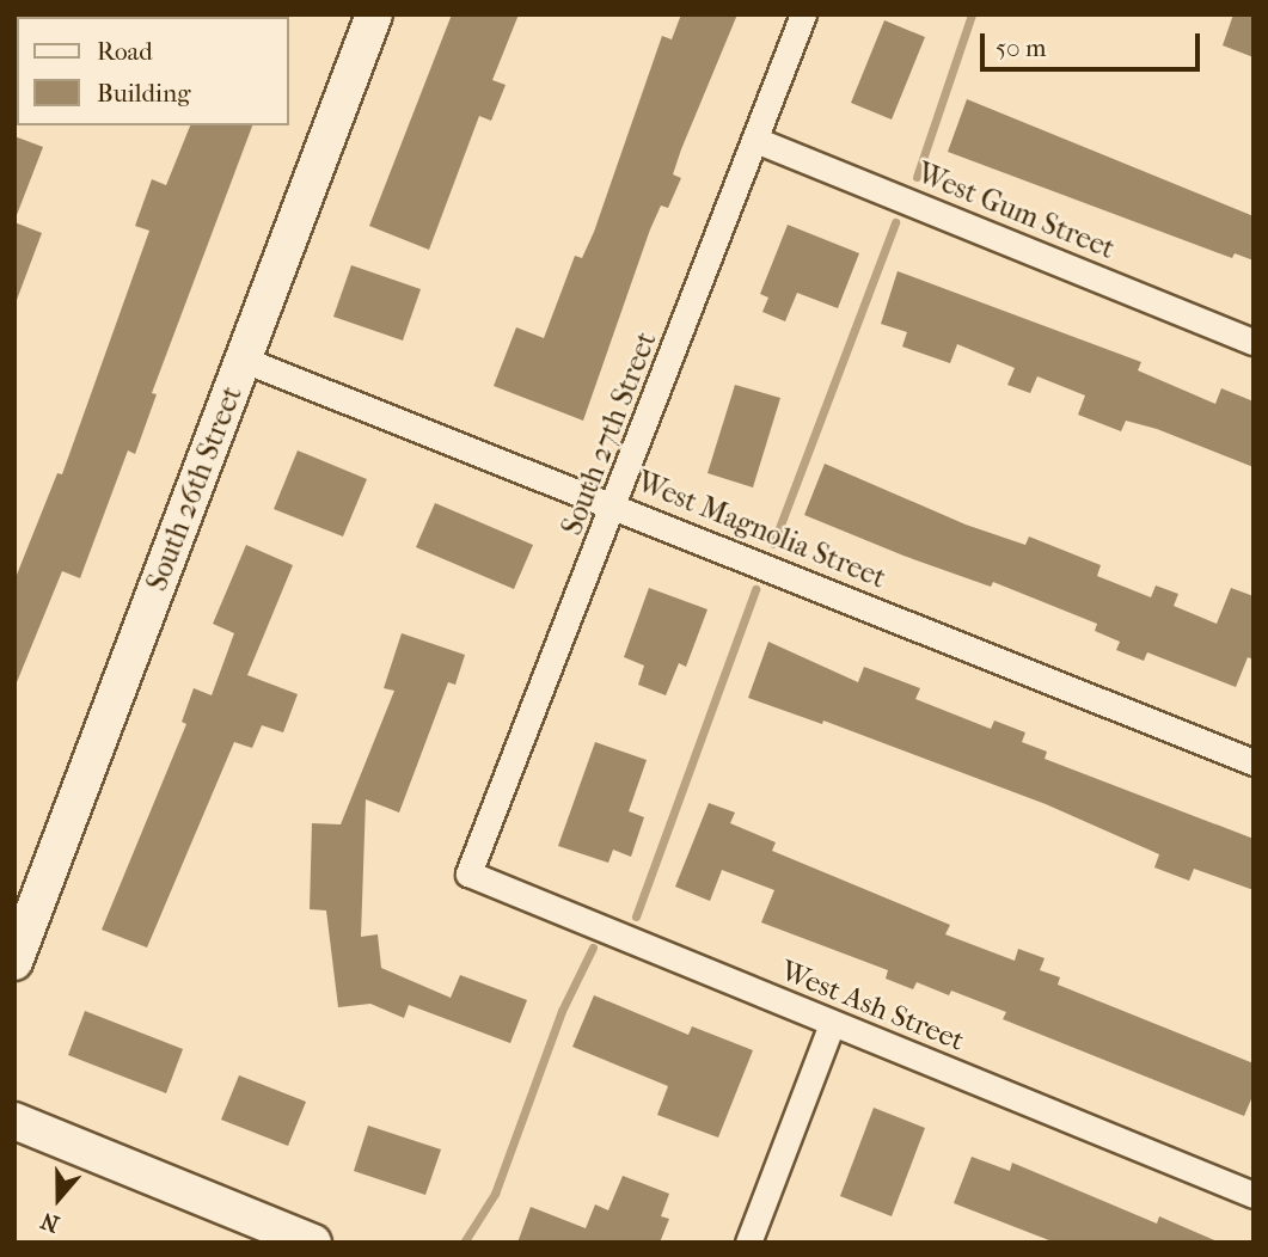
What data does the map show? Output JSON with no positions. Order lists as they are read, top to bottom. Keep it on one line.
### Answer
{"streets":{"street":["West Gum Street","South 27th Street","South 26th Street","West Magnolia Street","West Ash Street"]},"crossings":[["West Gum Street","South 27th Street"],["South 27th Street","West Magnolia Street"],["South 27th Street","West Ash Street"],["South 26th Street","West Magnolia Street"]],"legend":["Road","Building"],"scale_bar":"50 m","north":"bottom"}
